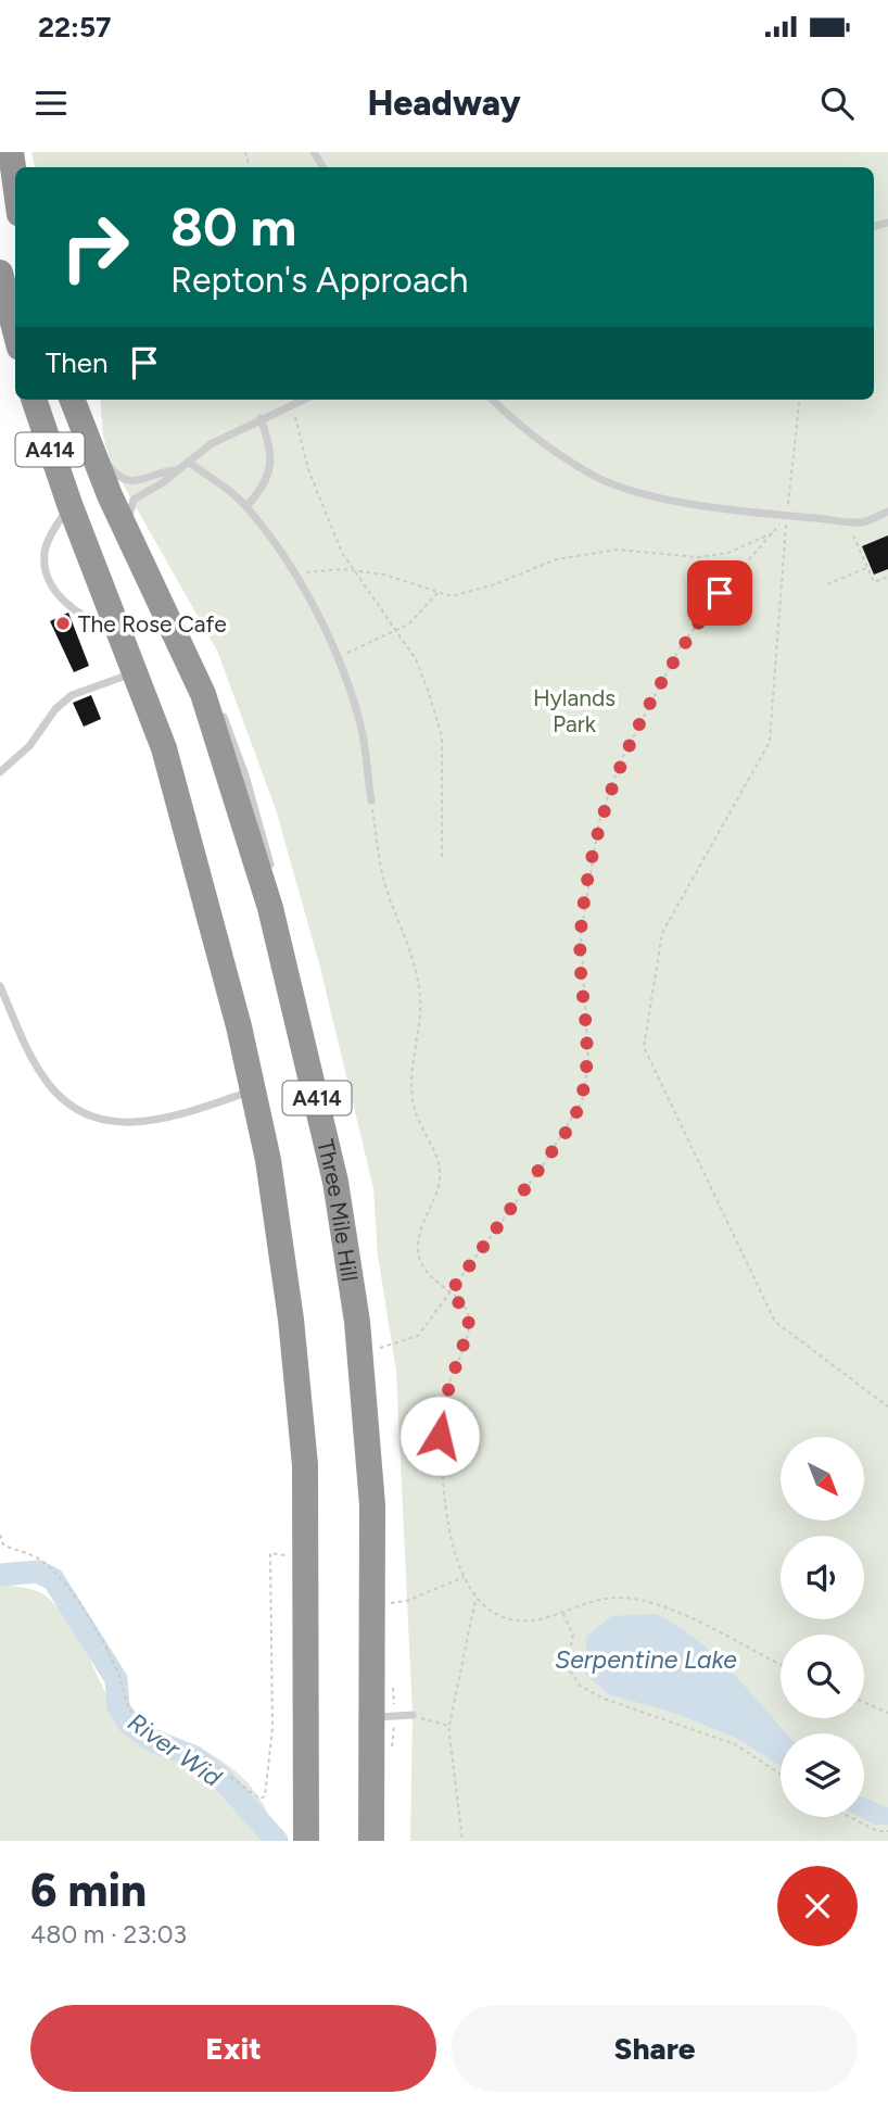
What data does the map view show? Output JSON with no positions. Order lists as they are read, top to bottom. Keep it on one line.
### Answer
{"streets":{"highway":["A414","Three Mile Hill"]},"water":["Serpentine Lake","River Wid"],"parks":["Hylands Park"],"places":["The Rose Cafe"],"north":"bottom right","page":{"status":"22:57","header":"Headway","turn":["80 m","Repton's Approach"],"then":"Then","heading":["6 min","480 m · 23:03"],"buttons":["Exit","Share"]}}
